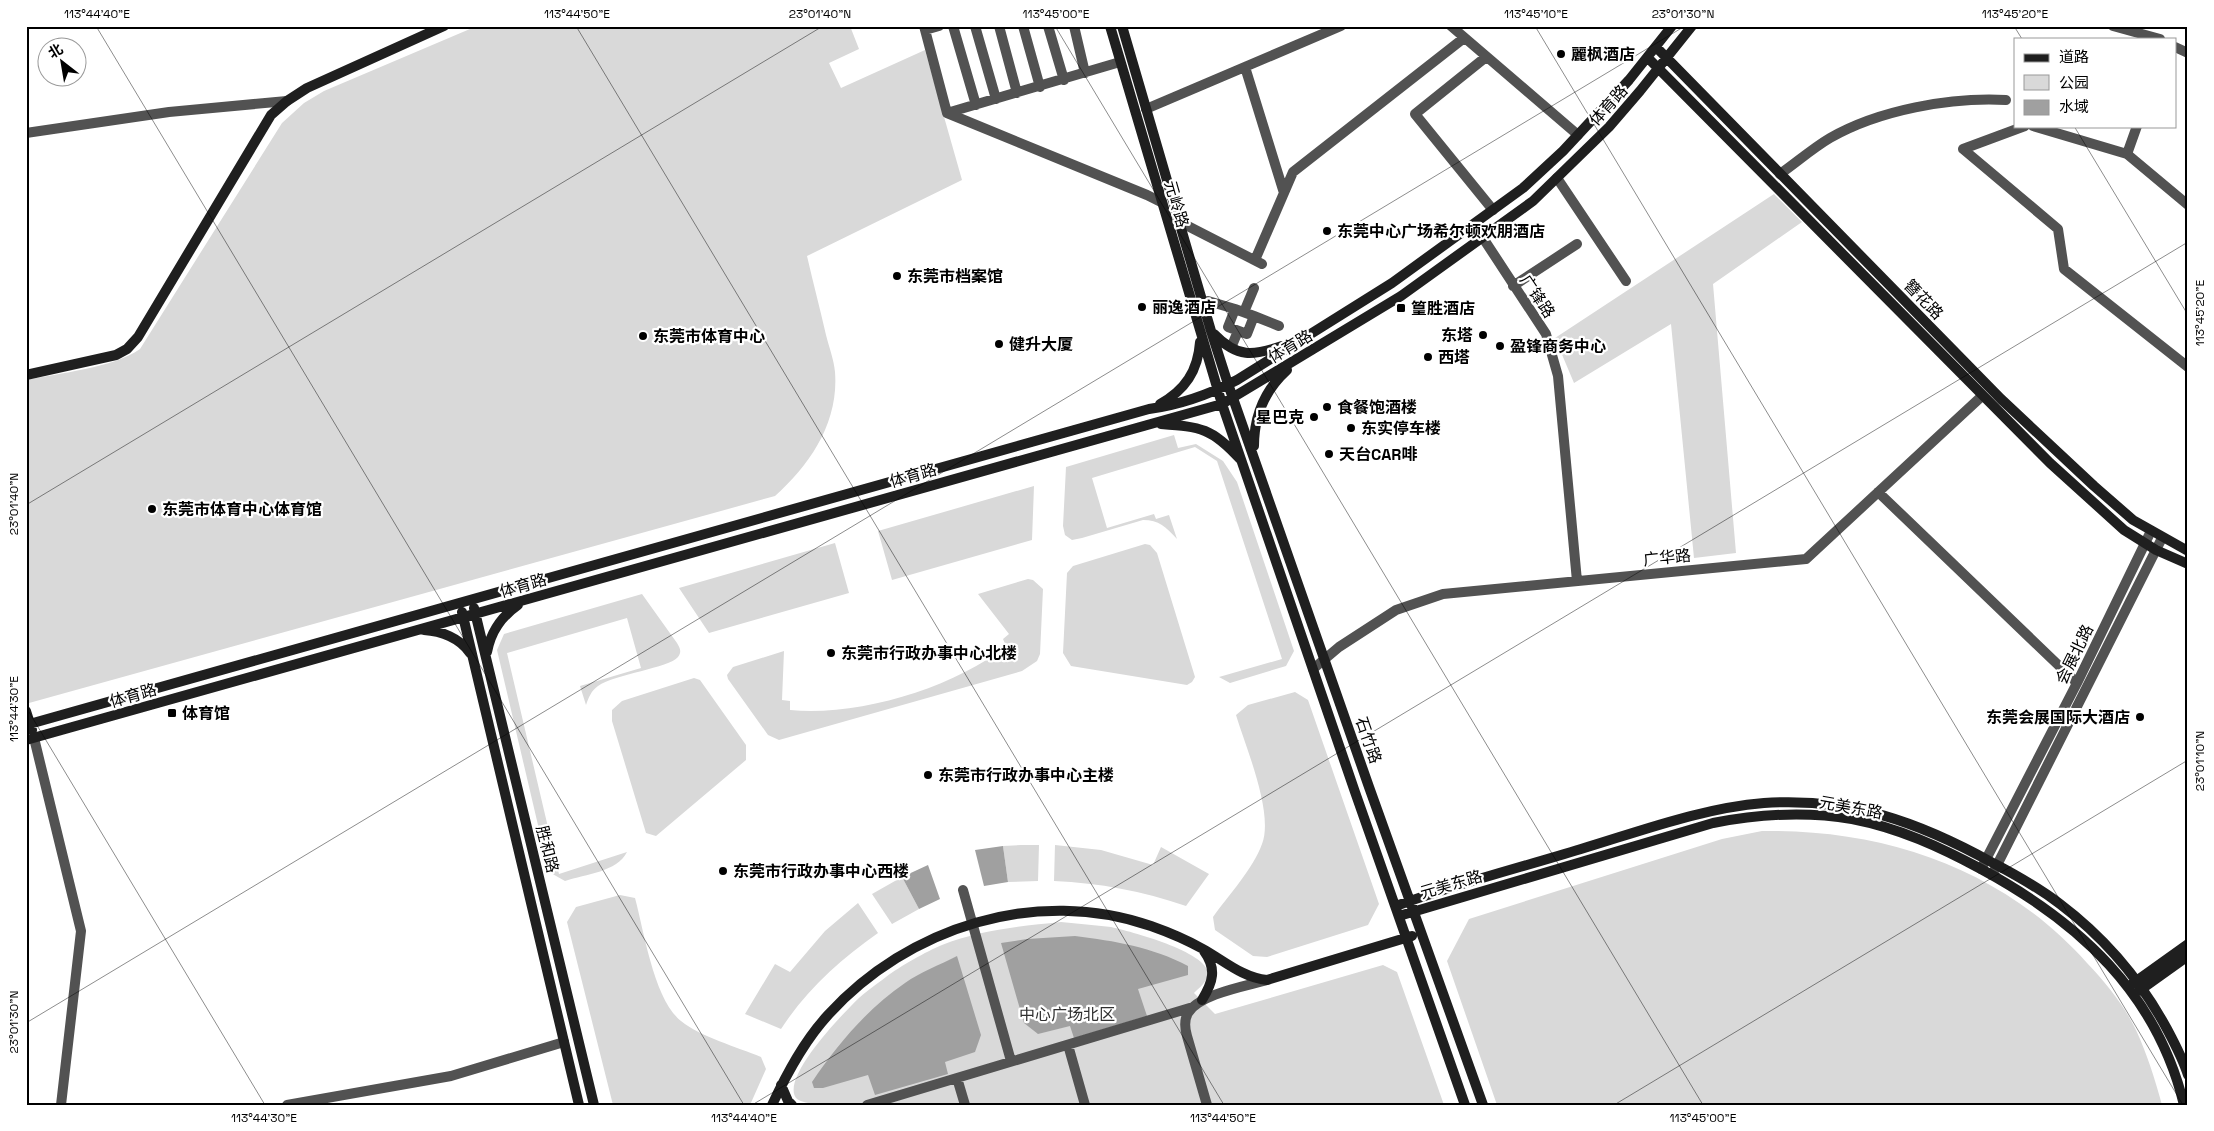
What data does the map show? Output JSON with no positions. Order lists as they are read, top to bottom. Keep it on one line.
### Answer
{"streets":{"street":["体育路","元岭路","广锋路","簪花路","广华路","会展北路","石竹路","元美东路","胜和路"]},"crossings":[["体育路","元岭路"],["体育路","广锋路"],["体育路","簪花路"],["体育路","石竹路"],["体育路","胜和路"],["元岭路","石竹路"],["广锋路","广华路"],["簪花路","广华路"],["簪花路","会展北路"],["广华路","石竹路"],["会展北路","元美东路"],["石竹路","元美东路"]],"parks":["中心广场北区"],"places":{"other":["麗枫酒店","东莞中心广场希尔顿欢朋酒店","东莞市档案馆","丽逸酒店","东塔","东莞市体育中心","健升大厦","盈锋商务中心","西塔","食餐饱酒楼","星巴克","东实停车楼","天台CAR啡","东莞市体育中心体育馆","东莞市行政办事中心北楼","东莞会展国际大酒店","东莞市行政办事中心主楼","东莞市行政办事中心西楼"],"transit":["篁胜酒店","体育馆"]},"legend":["道路","公园","水域"],"north":"top left","coordinates":["113°44'40\"E","113°44'50\"E","23°01'40\"N","113°45'00\"E","113°45'10\"E","23°01'30\"N","113°45'20\"E","113°44'30\"E","23°01'10\"N"]}
